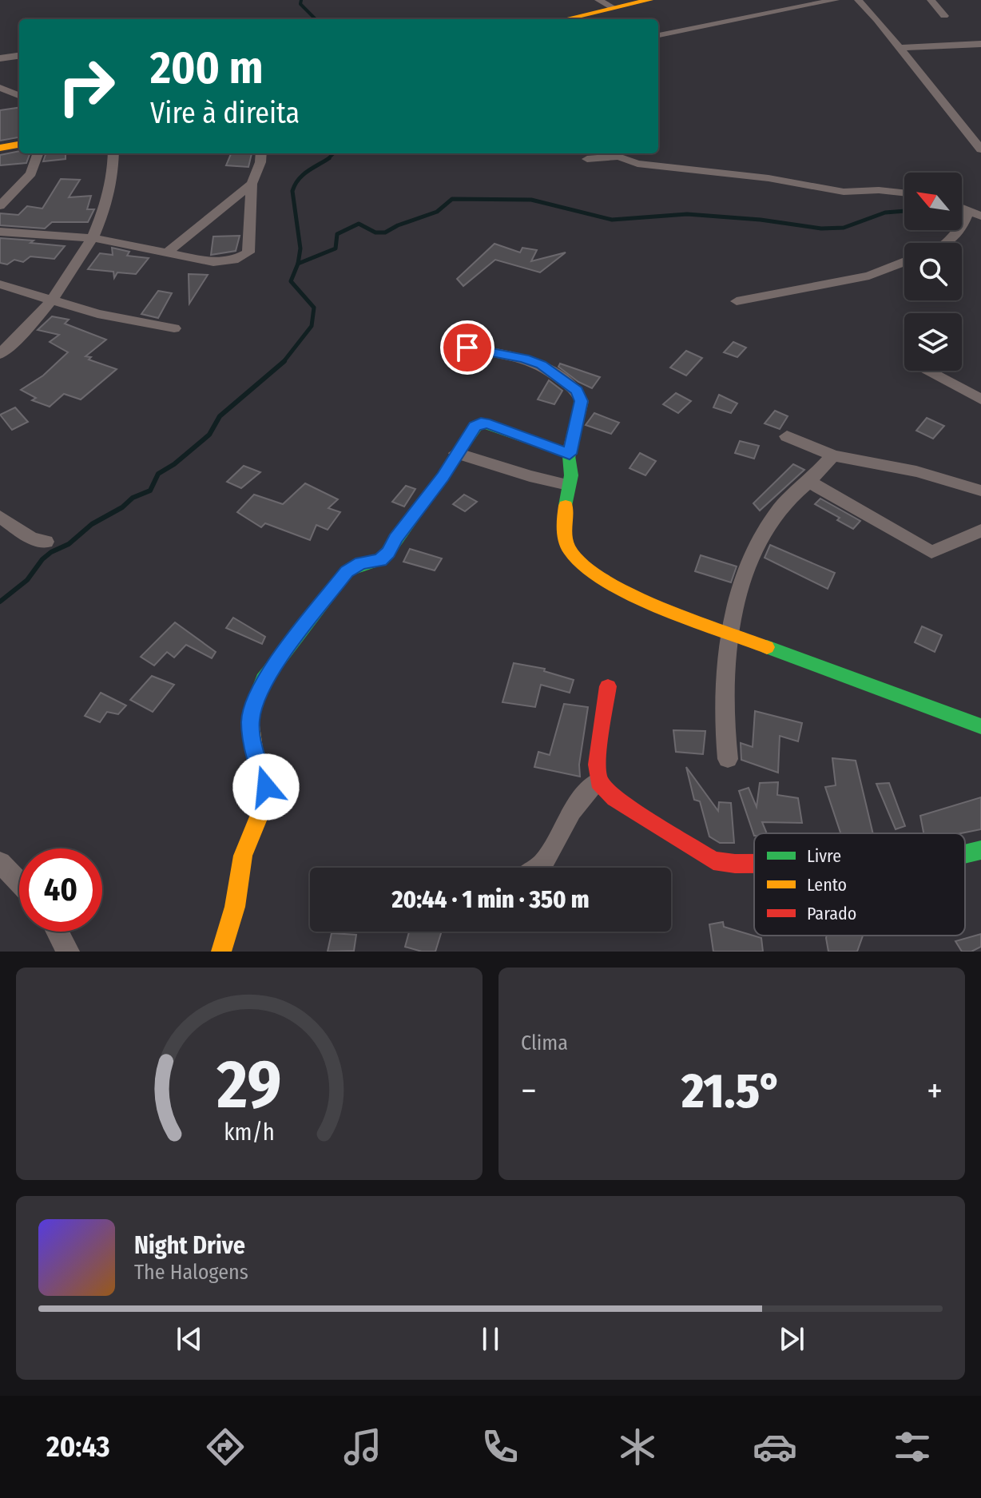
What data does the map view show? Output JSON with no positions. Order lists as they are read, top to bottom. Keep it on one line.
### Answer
{"legend":["Livre","Lento","Parado"],"north":"top left","page":{"turn":["200 m","Vire à direita"],"limit":"40","trip":"20:44 · 1 min · 350 m","tile":"Clima","heat":["−","21.5°","+"],"song":["Night Drive","The Halogens"],"tabs":"20:43","gauge":["29","km/h"]}}
